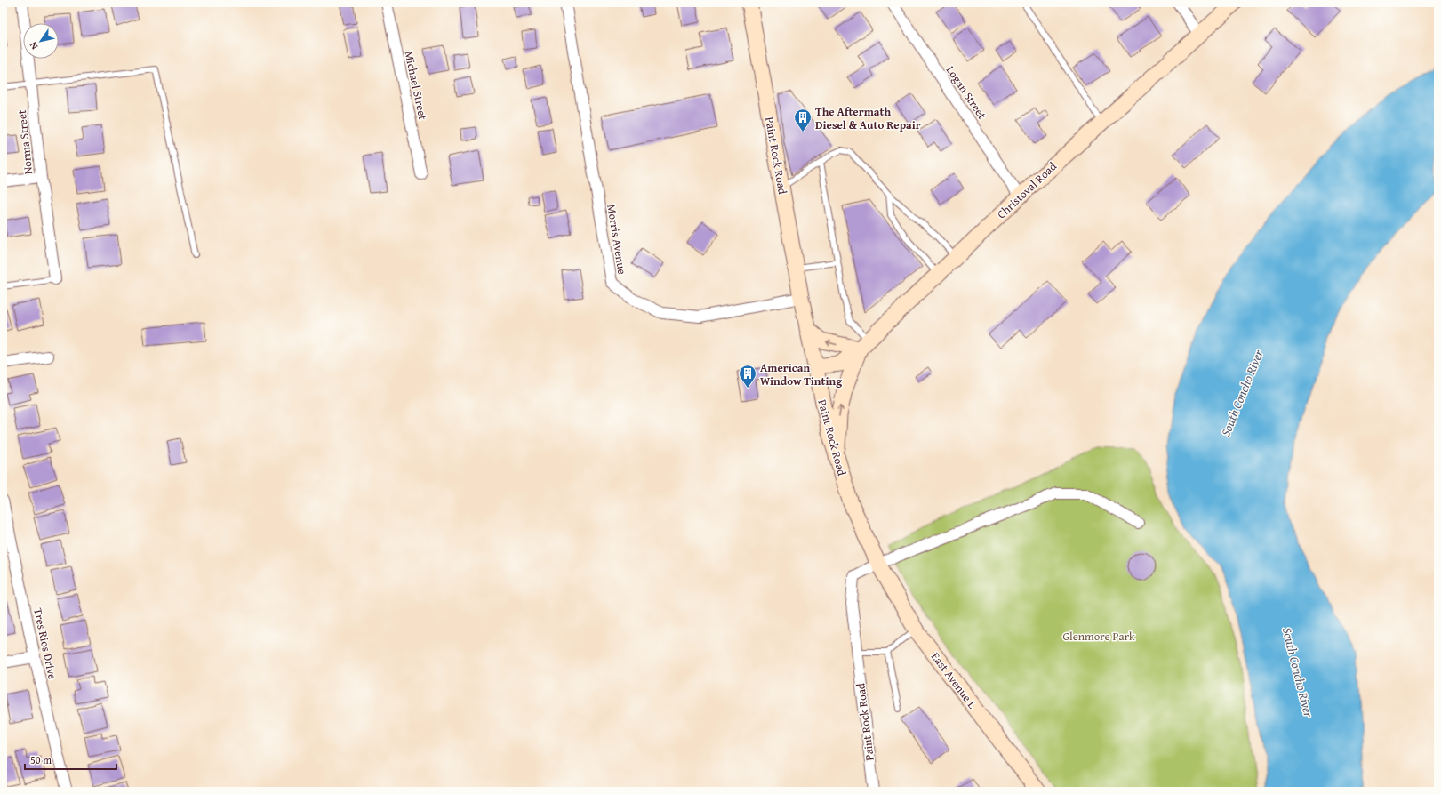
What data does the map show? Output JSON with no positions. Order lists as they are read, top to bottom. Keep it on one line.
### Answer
{"streets":{"main road":["Paint Rock Road","Christoval Road","East Avenue L"],"street":["Michael Street","Logan Street","Norma Street","Morris Avenue","Tres Rios Drive"]},"crossings":[["Logan Street","Christoval Road"],["Paint Rock Road","Christoval Road"],["Paint Rock Road","Morris Avenue"],["Paint Rock Road","East Avenue L"]],"water":["South Concho River"],"parks":["Glenmore Park"],"places":{"building":["The Aftermath Diesel & Auto Repair","American Window Tinting"]},"scale_bar":"50 m","north":"bottom left"}
